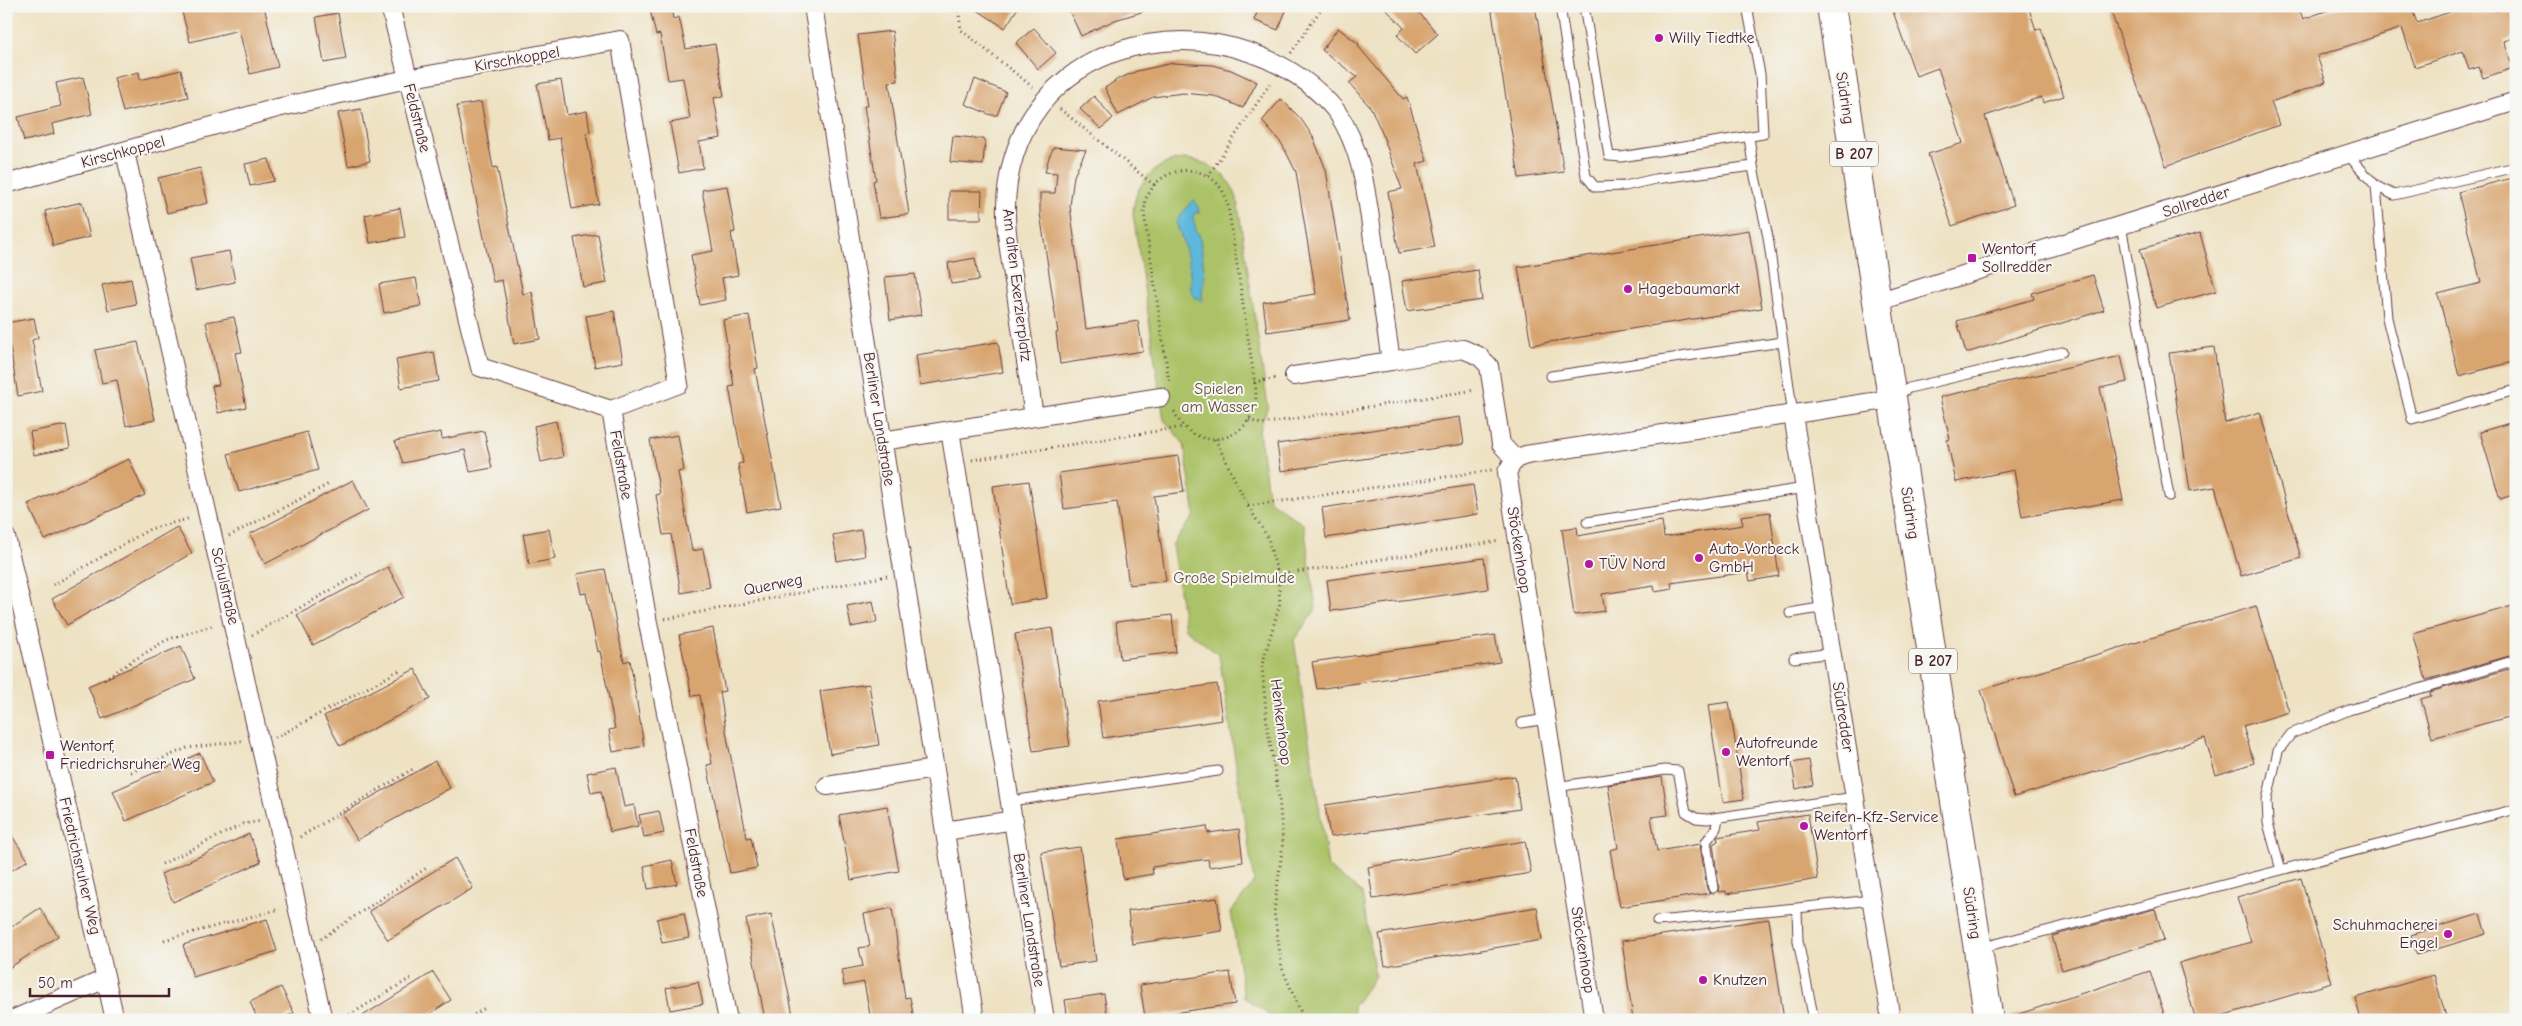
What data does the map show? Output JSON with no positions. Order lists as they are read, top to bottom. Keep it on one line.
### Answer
{"streets":{"main road":["Südring","B 207"],"street":["Kirschkoppel","Feldstraße","Sollredder","Am alten Exerzierplatz","Berliner Landstraße","Stöckenhoop","Schulstraße","Südredder","Friedrichsruher Weg"],"path":["Querweg","Henkenhoop"]},"crossings":[["Kirschkoppel","Feldstraße"],["Kirschkoppel","Schulstraße"],["Südring","Sollredder"],["Feldstraße","Querweg"],["Berliner Landstraße","Querweg"]],"parks":["Spielen am Wasser","Große Spielmulde"],"places":{"other":["Willy Tiedtke","Hagebaumarkt","Auto-Vorbeck GmbH","TÜV Nord","Autofreunde Wentorf","Reifen-Kfz-Service Wentorf","Schuhmacherei Engel","Knutzen"],"transit":["Wentorf, Sollredder","Wentorf, Friedrichsruher Weg"]},"scale_bar":"50 m"}
